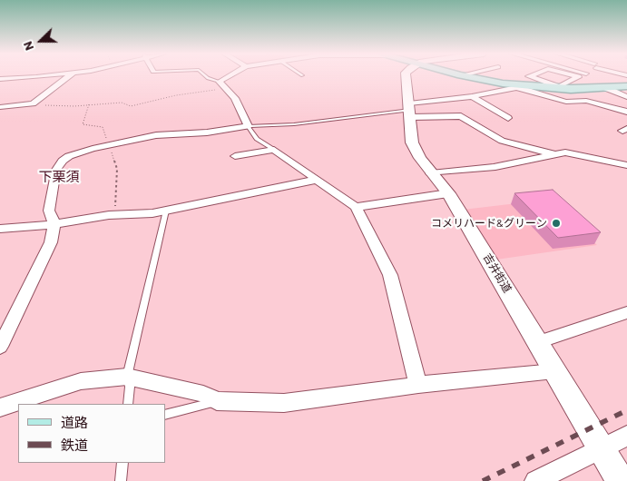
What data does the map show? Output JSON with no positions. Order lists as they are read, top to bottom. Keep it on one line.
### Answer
{"streets":{"main road":["吉井街道"]},"districts":["下栗須"],"places":["コメリハード&グリーン"],"legend":["道路","鉄道"],"north":"left"}
